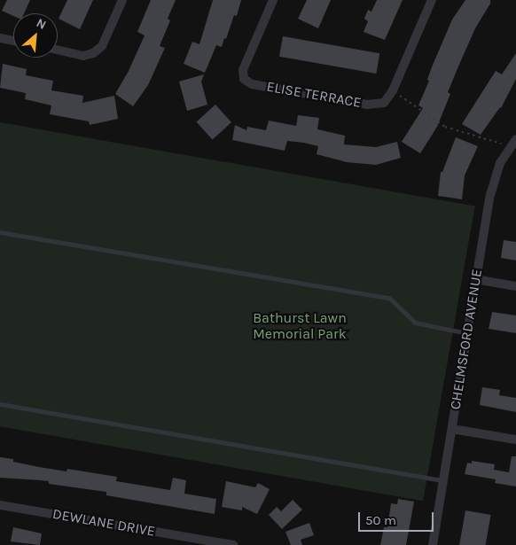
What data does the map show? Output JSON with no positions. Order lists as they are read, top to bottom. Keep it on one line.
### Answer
{"streets":{"street":["ELISE TERRACE","CHELMSFORD AVENUE","DEWLANE DRIVE"]},"parks":["Bathurst Lawn Memorial Park"],"scale_bar":"50 m","north":"top right"}
